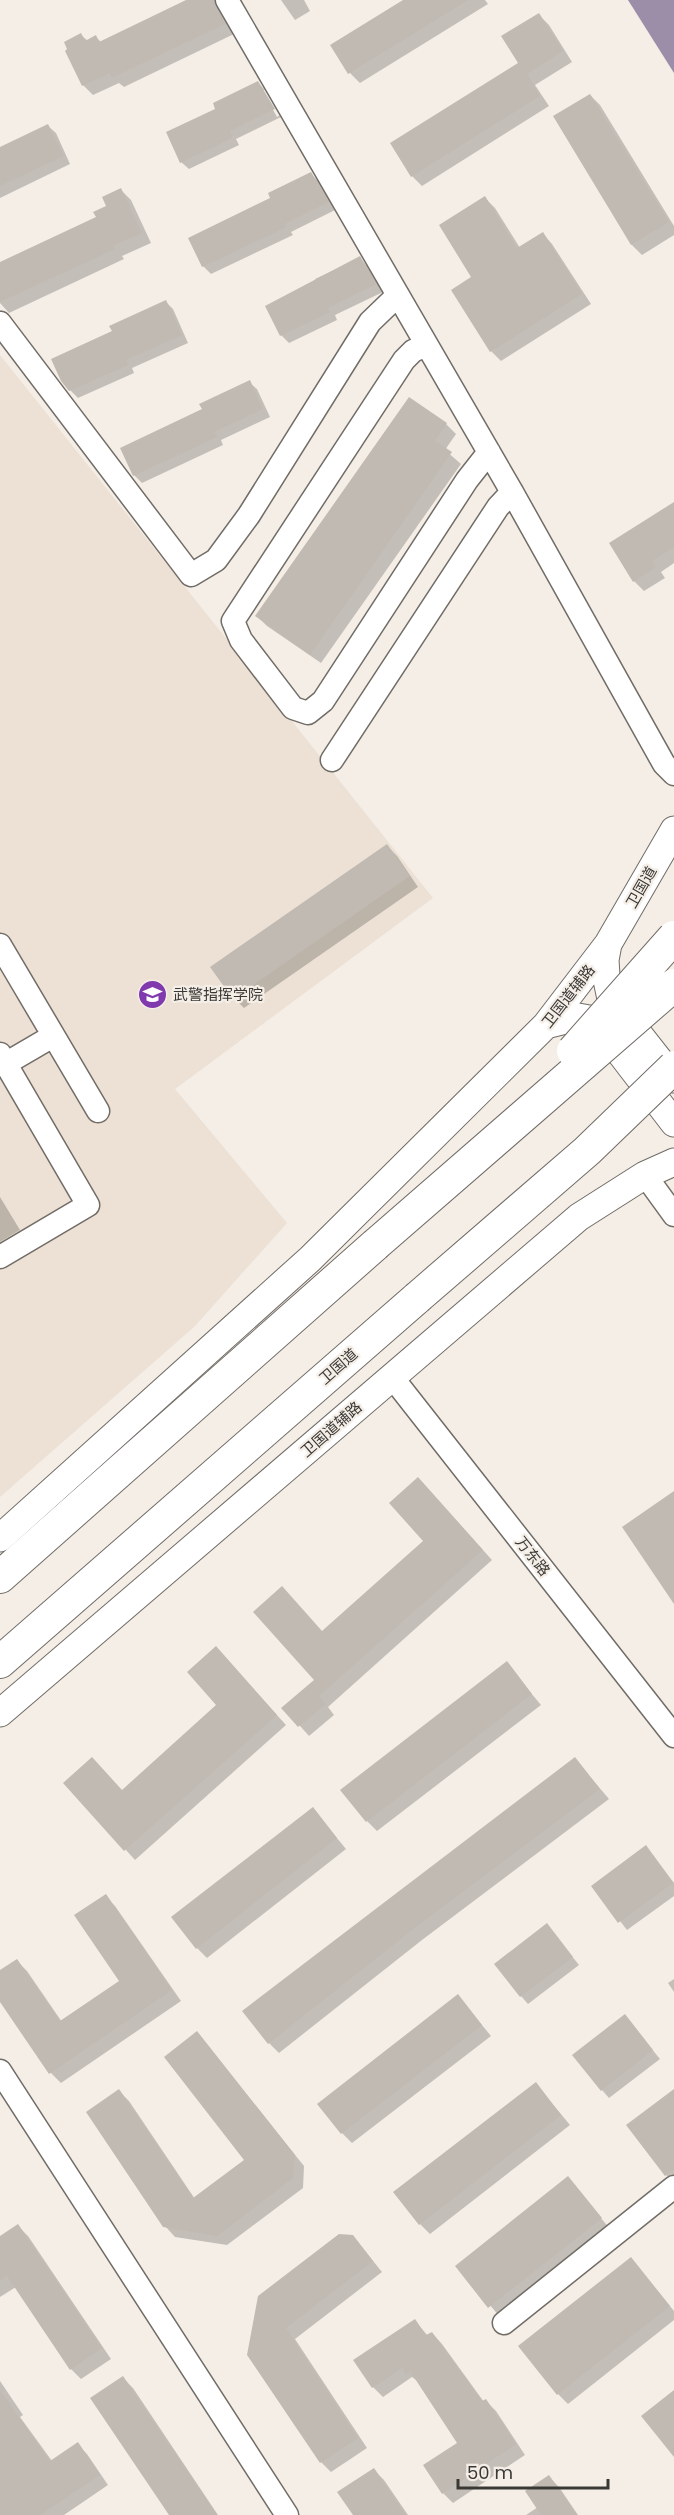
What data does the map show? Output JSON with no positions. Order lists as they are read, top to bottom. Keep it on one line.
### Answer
{"streets":{"highway":["卫国道"],"main road":["卫国道辅路"],"street":["万东路"]},"crossings":[["卫国道","卫国道辅路"],["卫国道辅路","万东路"]],"places":{"school or university":["武警指挥学院"]},"scale_bar":"50 m"}
